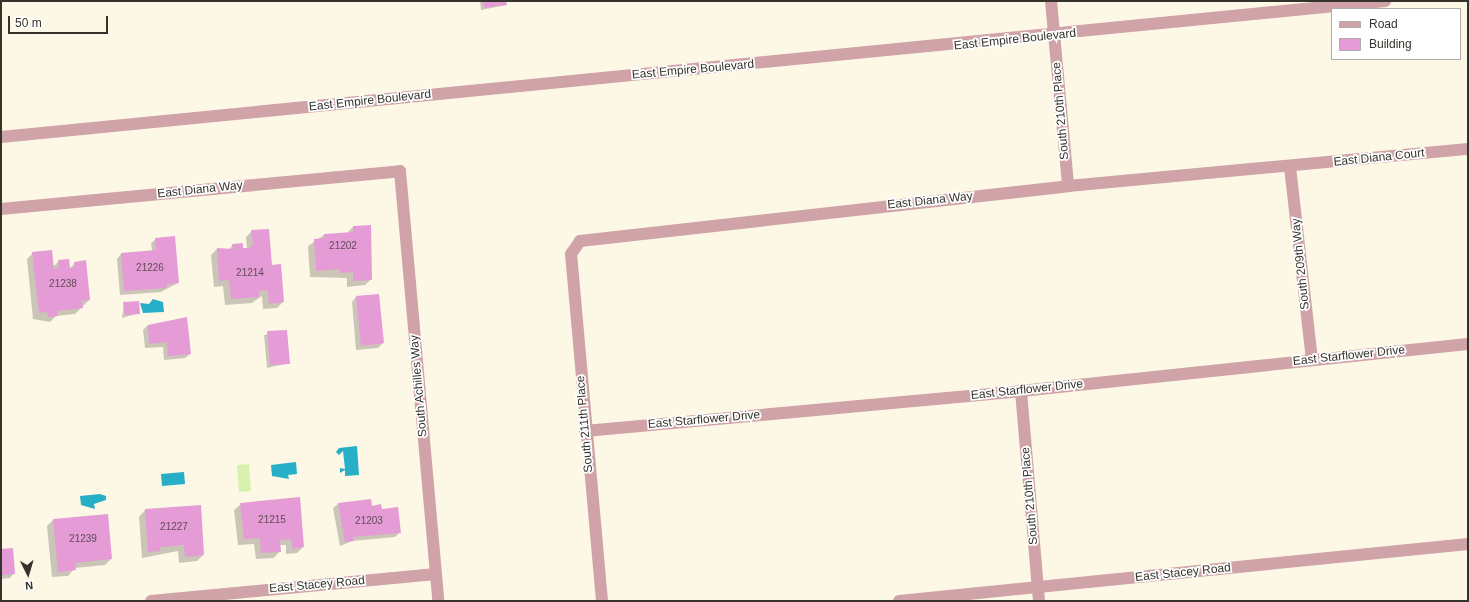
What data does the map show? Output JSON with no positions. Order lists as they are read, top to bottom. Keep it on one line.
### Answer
{"streets":{"street":["East Empire Boulevard","South 210th Place","East Diana Court","East Diana Way","South 209th Way","East Starflower Drive","South Achilles Way","South 211th Place","East Stacey Road"]},"crossings":[["East Empire Boulevard","South 210th Place"],["South 210th Place","East Diana Way"],["South 210th Place","East Starflower Drive"],["South 210th Place","East Stacey Road"],["East Diana Court","East Diana Way"],["East Diana Court","South 209th Way"],["East Diana Way","South 209th Way"],["East Diana Way","South Achilles Way"],["East Diana Way","South 211th Place"],["South 209th Way","East Starflower Drive"],["East Starflower Drive","South 211th Place"],["South Achilles Way","East Stacey Road"]],"house_numbers":["21202","21226","21214","21238","21215","21203","21227","21239"],"legend":["Road","Building"],"scale_bar":"50 m","north":"bottom"}
